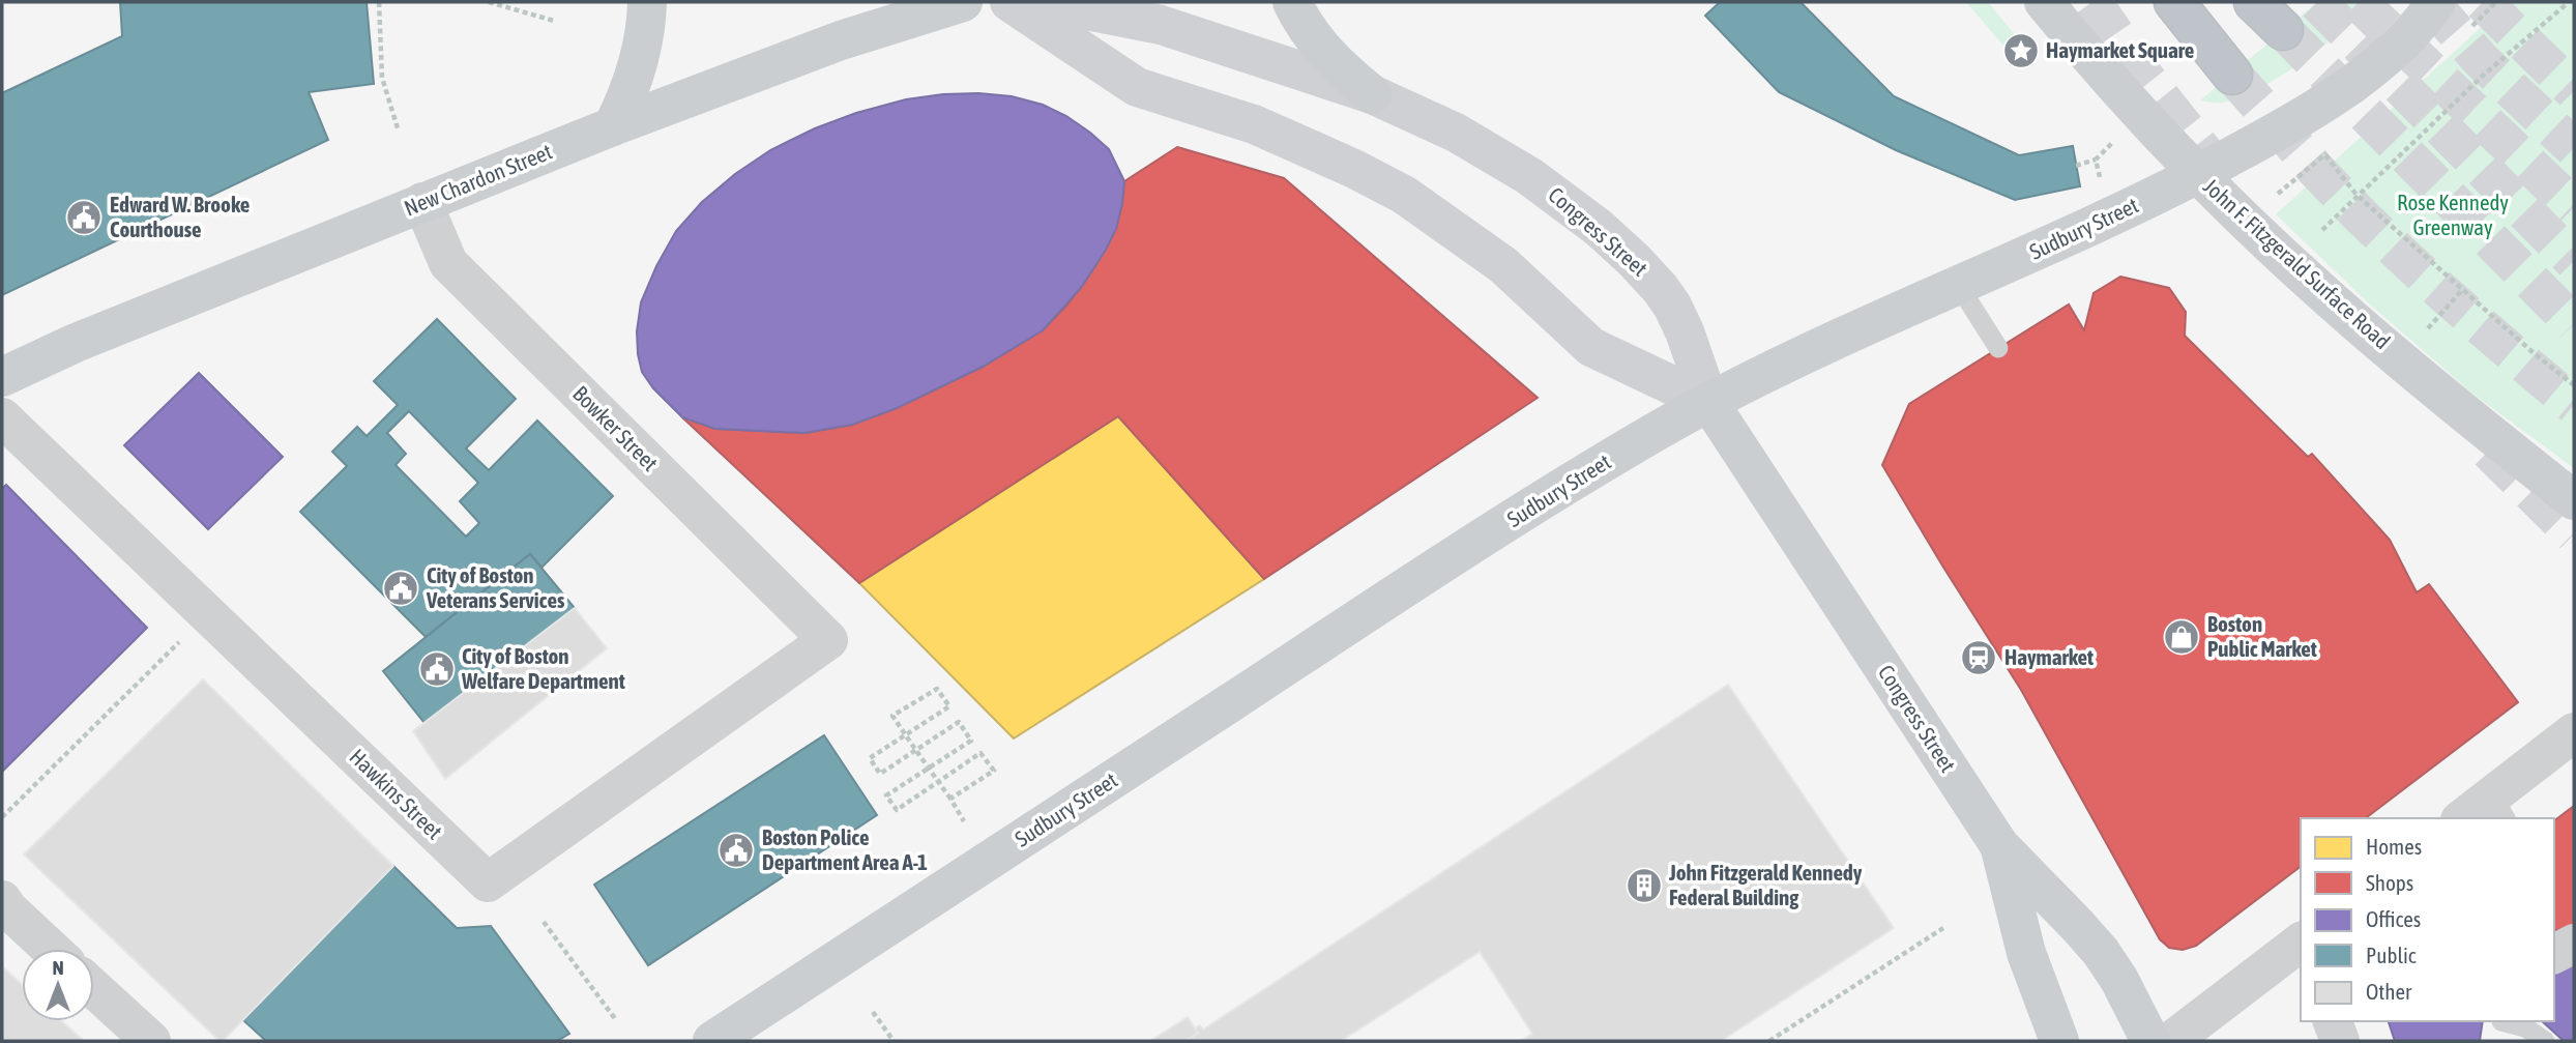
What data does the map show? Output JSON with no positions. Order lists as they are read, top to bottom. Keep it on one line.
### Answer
{"streets":{"main road":["New Chardon Street","Sudbury Street","Congress Street","John F. Fitzgerald Surface Road"],"street":["Bowker Street","Hawkins Street"]},"crossings":[["New Chardon Street","Bowker Street"],["Sudbury Street","Congress Street"],["Sudbury Street","John F. Fitzgerald Surface Road"],["Bowker Street","Hawkins Street"]],"parks":["Rose Kennedy Greenway"],"places":{"place":["Haymarket Square"],"public building":["Edward W. Brooke Courthouse","City of Boston Veterans Services","City of Boston Welfare Department","Boston Police Department Area A-1"],"shop":["Boston Public Market"],"station":["Haymarket"],"building":["John Fitzgerald Kennedy Federal Building"]},"legend":["Homes","Shops","Offices","Public","Other"],"north":"top"}
